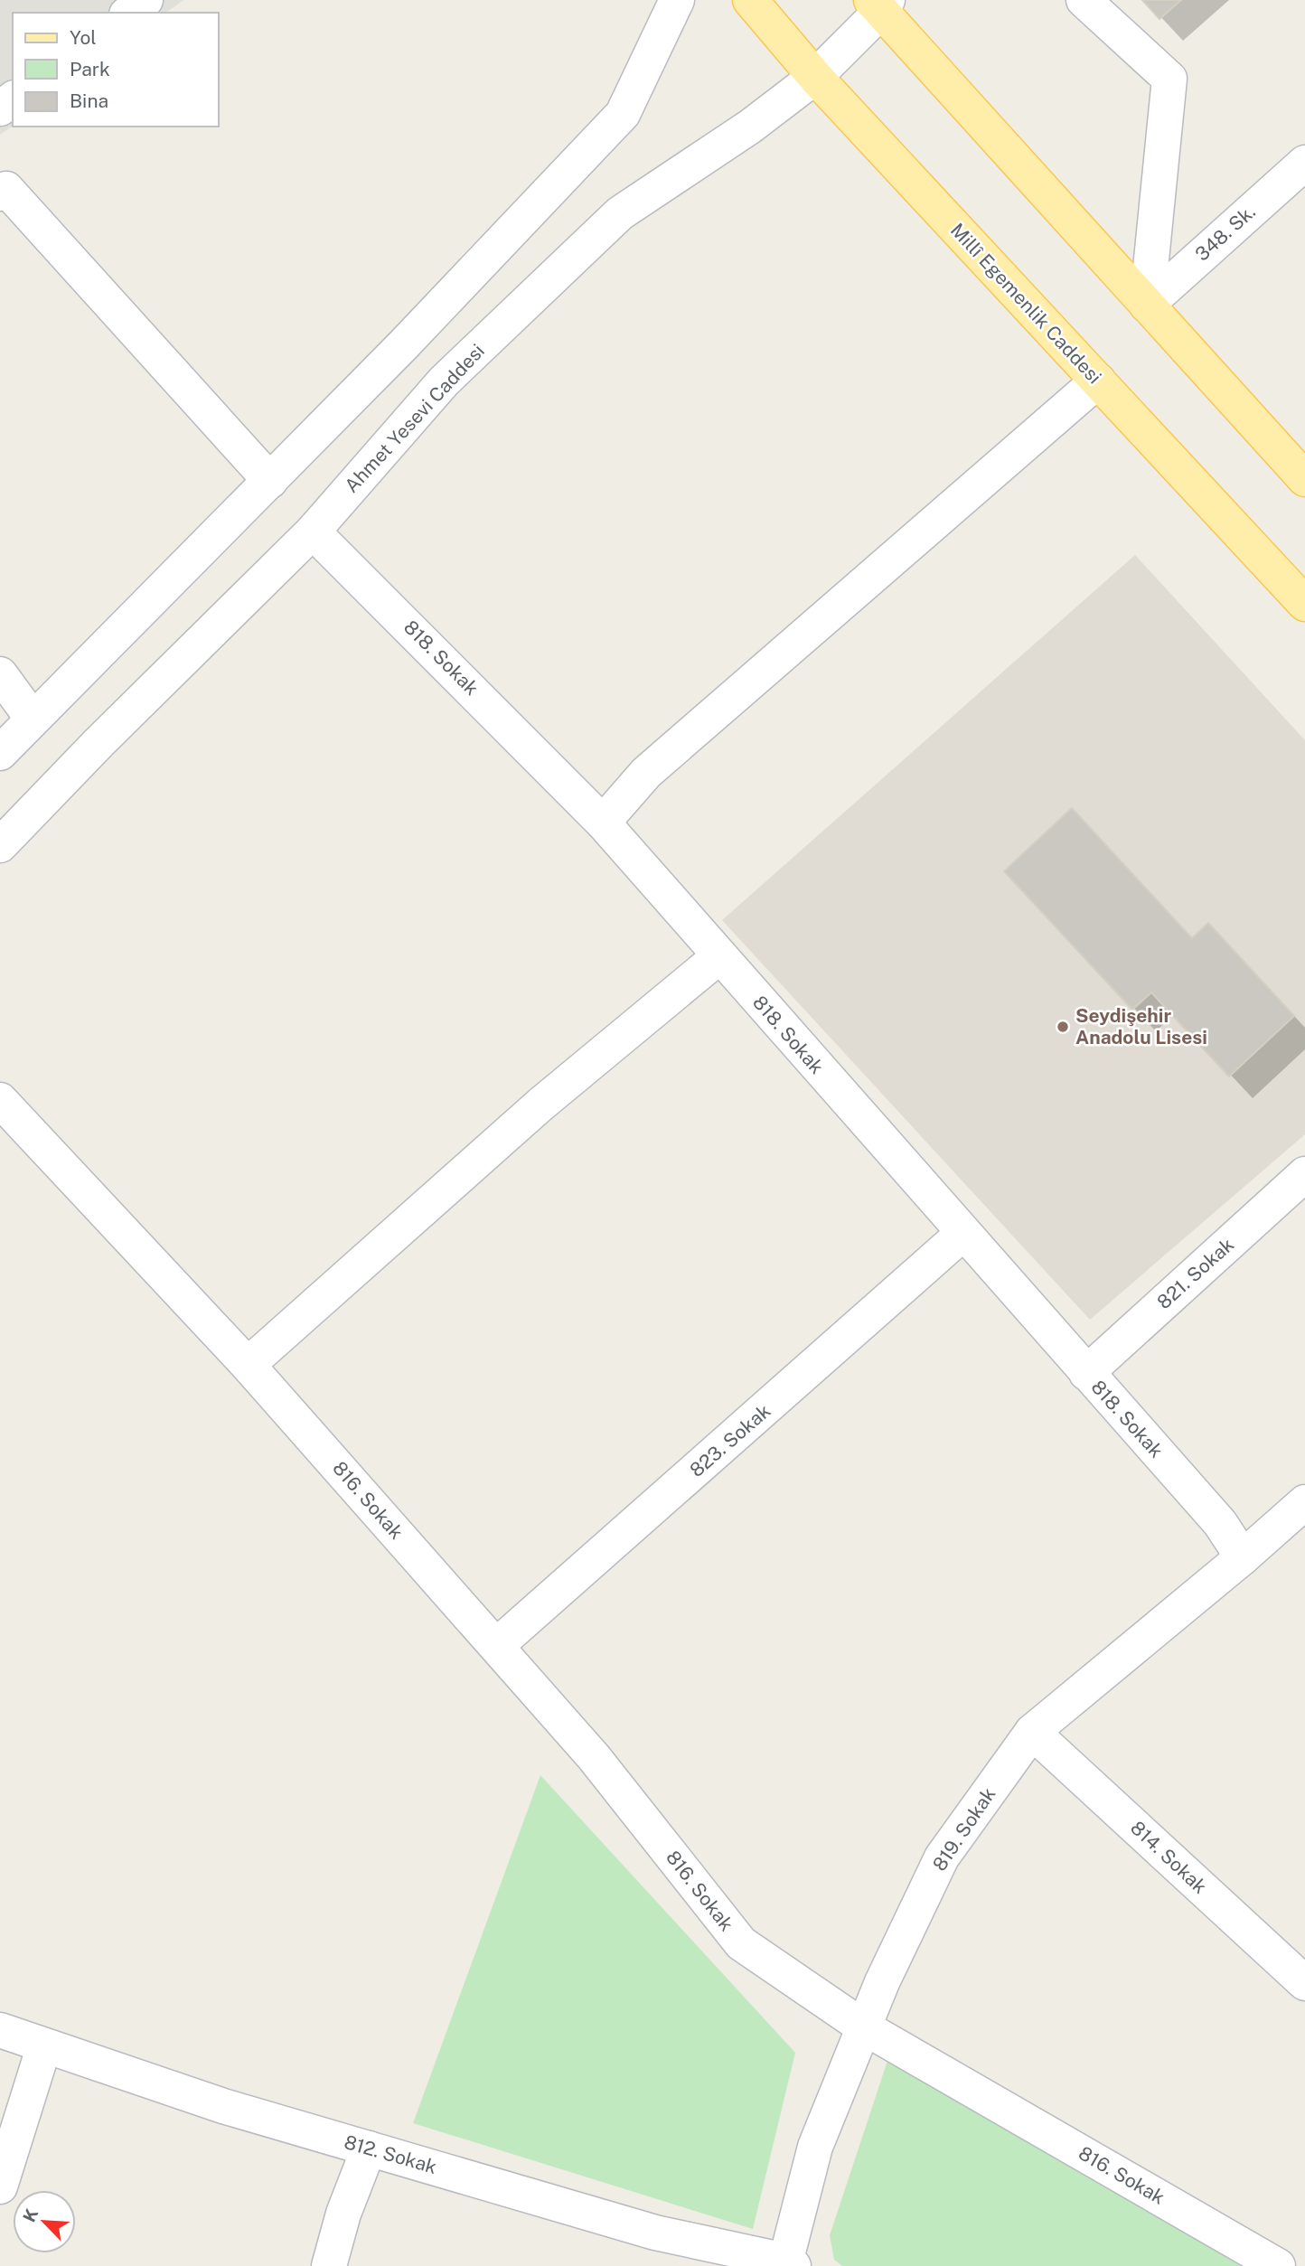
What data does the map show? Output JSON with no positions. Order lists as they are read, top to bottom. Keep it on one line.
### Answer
{"streets":{"main road":["Millî Egemenlik Caddesi"],"street":["348. Sk.","Ahmet Yesevi Caddesi","818. Sokak","821. Sokak","823. Sokak","816. Sokak","819. Sokak","814. Sokak","812. Sokak"]},"crossings":[["Millî Egemenlik Caddesi","Ahmet Yesevi Caddesi"],["Ahmet Yesevi Caddesi","818. Sokak"],["818. Sokak","821. Sokak"],["818. Sokak","823. Sokak"],["818. Sokak","819. Sokak"],["823. Sokak","816. Sokak"],["816. Sokak","819. Sokak"],["819. Sokak","814. Sokak"],["819. Sokak","812. Sokak"]],"places":["Seydişehir Anadolu Lisesi"],"legend":["Yol","Park","Bina"],"north":"top left"}
